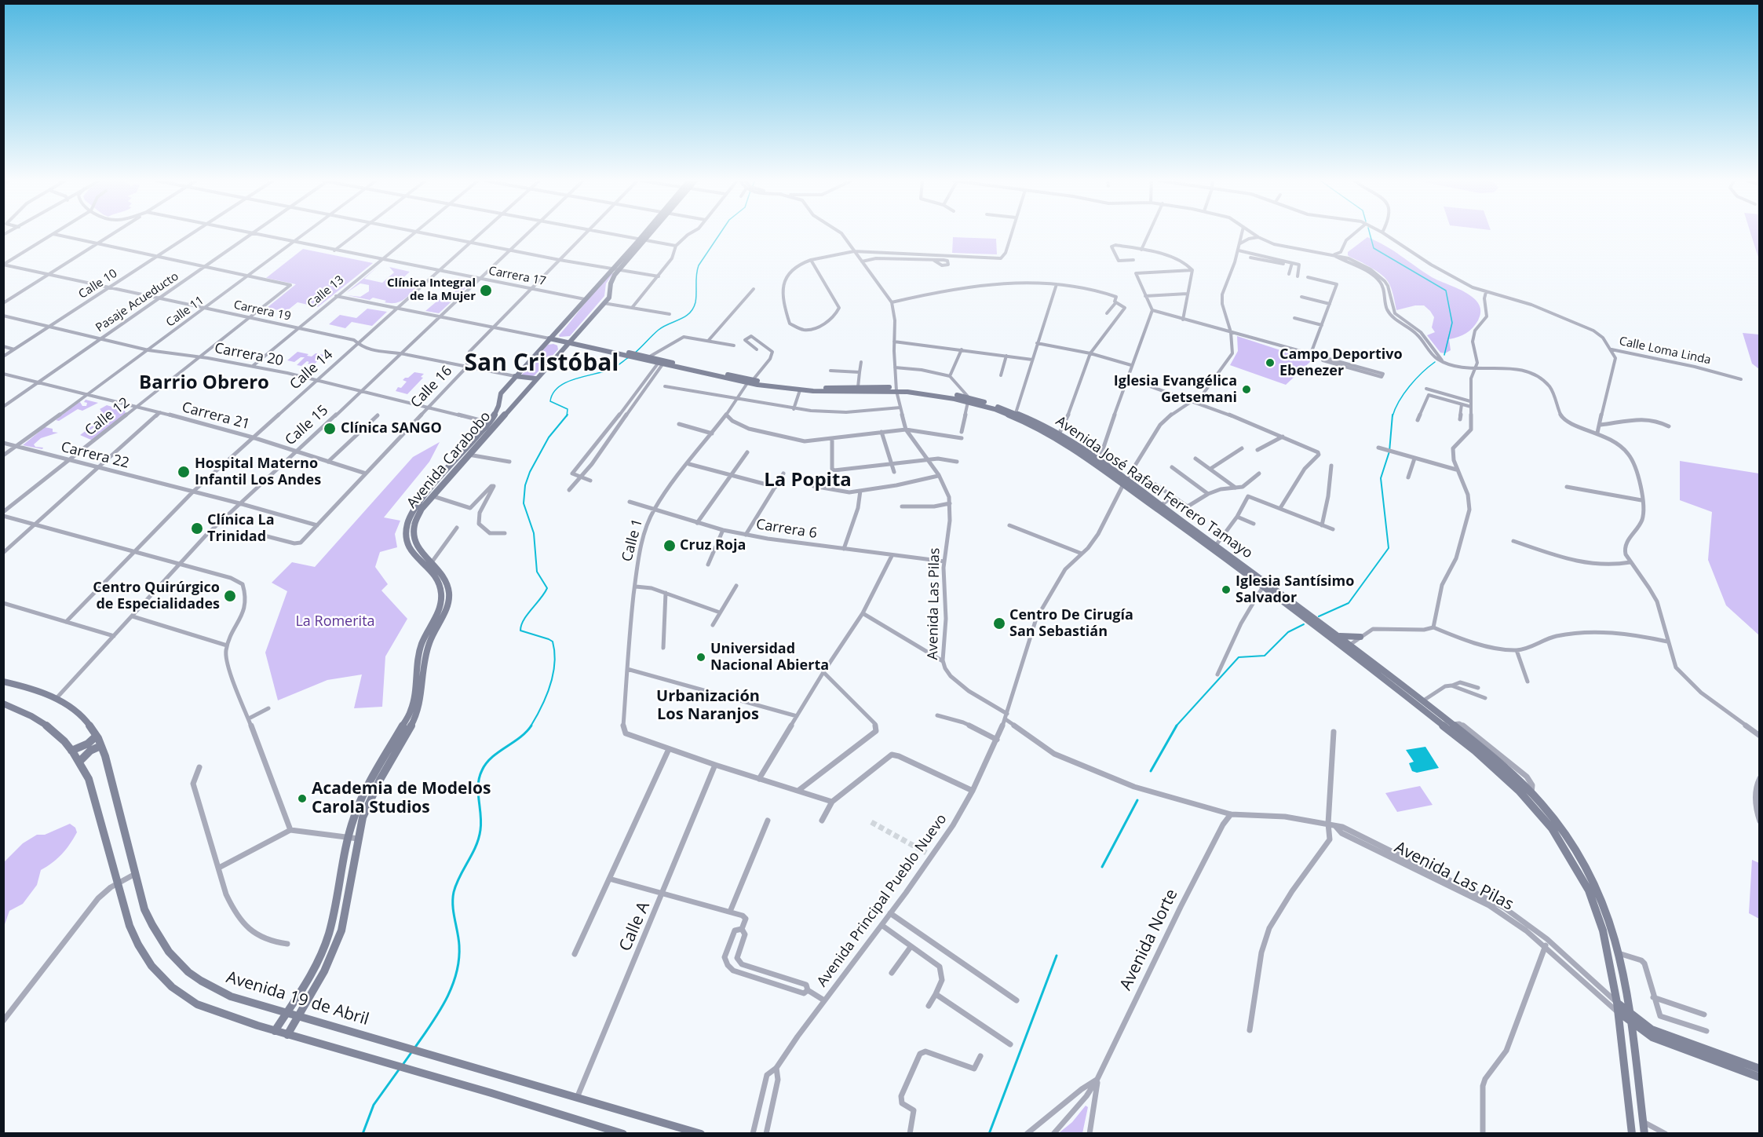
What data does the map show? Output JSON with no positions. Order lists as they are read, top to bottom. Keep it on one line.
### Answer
{"streets":{"main road":["Avenida Carabobo","Avenida José Rafael Ferrero Tamayo","Avenida 19 de Abril"],"street":["Carrera 17","Calle 10","Calle 13","Pasaje Acueducto","Carrera 19","Calle 11","Calle Loma Linda","Carrera 20","Calle 14","Calle 16","Carrera 21","Calle 12","Calle 15","Carrera 22","Carrera 6","Calle 1","Avenida Las Pilas","Avenida Principal Pueblo Nuevo","Calle A","Avenida Norte"]},"crossings":[["Carrera 17","Calle 13"],["Carrera 17","Calle 11"],["Carrera 17","Calle 14"],["Carrera 17","Calle 16"],["Carrera 17","Calle 15"],["Carrera 17","Avenida Carabobo"],["Calle 10","Carrera 19"],["Calle 10","Carrera 20"],["Calle 13","Carrera 19"],["Calle 13","Carrera 20"],["Pasaje Acueducto","Carrera 19"],["Pasaje Acueducto","Carrera 20"],["Pasaje Acueducto","Carrera 21"],["Carrera 19","Calle 11"],["Carrera 19","Calle 14"],["Carrera 19","Calle 16"],["Carrera 19","Calle 12"],["Carrera 19","Calle 15"],["Carrera 19","Avenida Carabobo"],["Calle 11","Carrera 20"],["Calle 11","Carrera 21"],["Calle 11","Carrera 22"],["Carrera 20","Calle 14"],["Carrera 20","Calle 16"],["Carrera 20","Calle 12"],["Carrera 20","Calle 15"],["Carrera 20","Avenida Carabobo"],["Calle 14","Carrera 21"],["Calle 14","Carrera 22"],["Calle 16","Carrera 21"],["Calle 16","Carrera 22"],["Carrera 21","Calle 12"],["Carrera 21","Calle 15"],["Calle 12","Carrera 22"],["Calle 15","Carrera 22"],["Calle 15","Avenida 19 de Abril"],["Avenida Carabobo","Avenida José Rafael Ferrero Tamayo"],["Avenida Carabobo","Avenida 19 de Abril"],["Avenida José Rafael Ferrero Tamayo","Calle 1"],["Avenida José Rafael Ferrero Tamayo","Avenida Las Pilas"],["Avenida José Rafael Ferrero Tamayo","Avenida Principal Pueblo Nuevo"],["Carrera 6","Calle 1"],["Carrera 6","Avenida Las Pilas"],["Avenida Las Pilas","Avenida Principal Pueblo Nuevo"],["Avenida Las Pilas","Avenida Norte"],["Calle A","Avenida 19 de Abril"]],"districts":["San Cristóbal","Barrio Obrero","La Popita","Urbanización Los Naranjos"],"parks":["La Romerita"],"places":["Clínica Integral de la Mujer","Campo Deportivo Ebenezer","Iglesia Evangélica Getsemani","Clínica SANGO","Hospital Materno Infantil Los Andes","Clínica La Trinidad","Cruz Roja","Iglesia Santísimo Salvador","Centro Quirúrgico de Especialidades","Centro De Cirugía San Sebastián","Universidad Nacional Abierta","Academia de Modelos Carola Studios"]}
